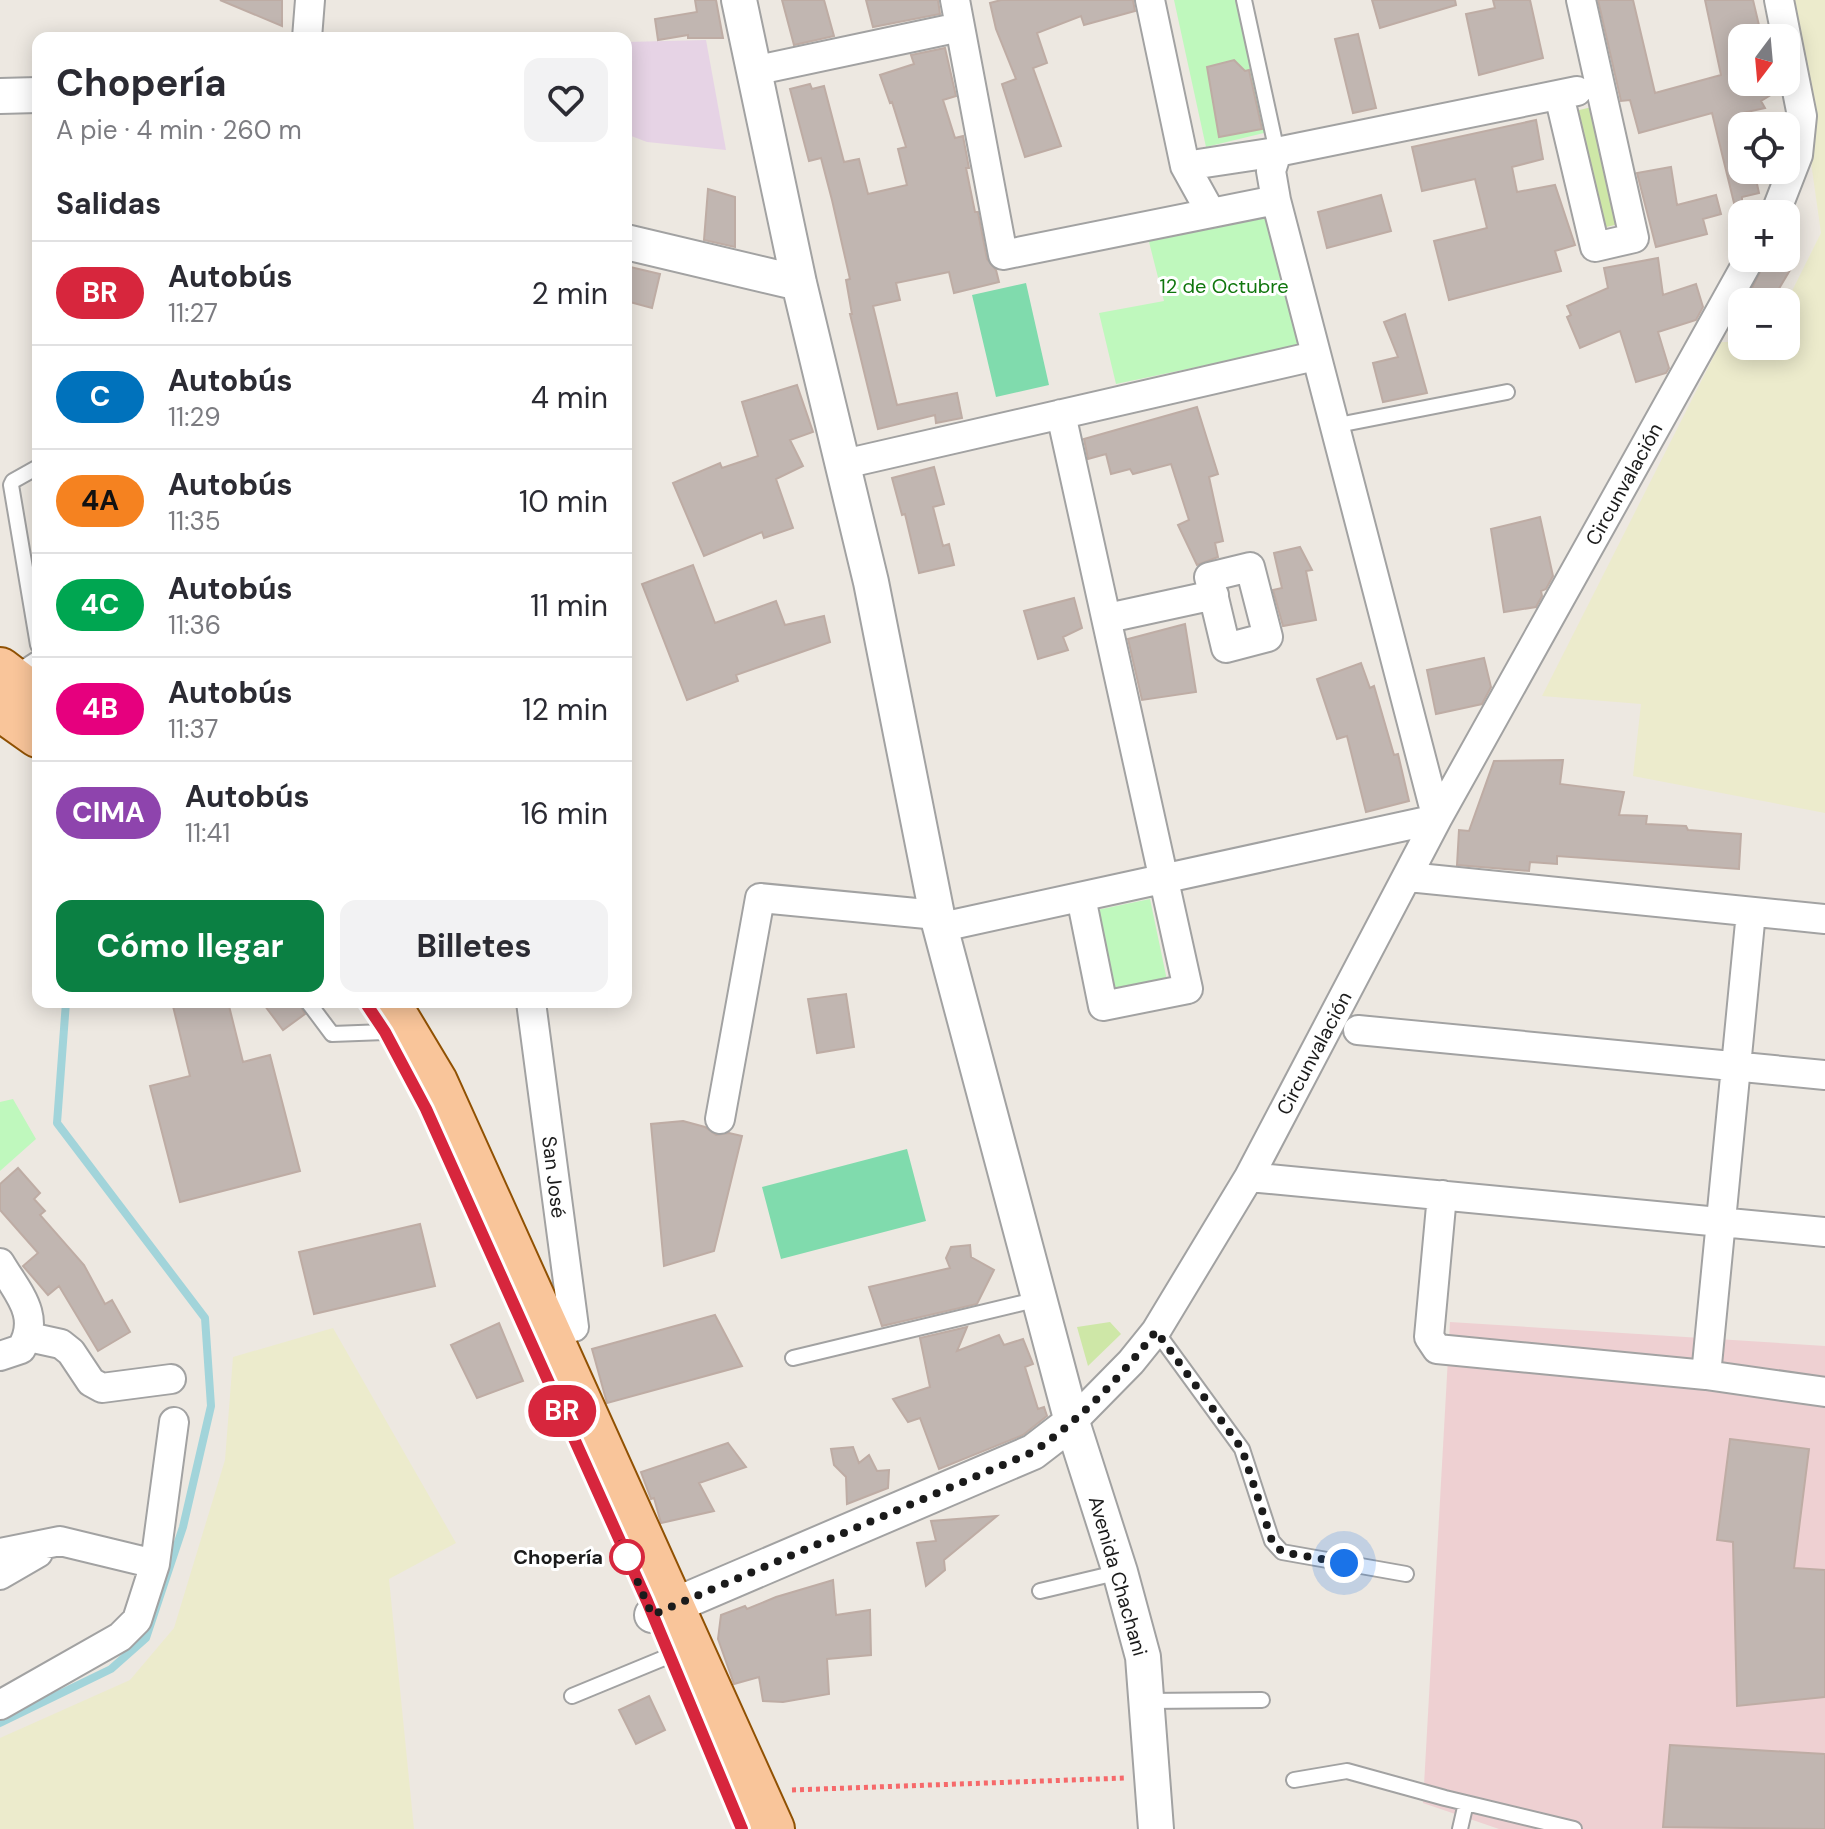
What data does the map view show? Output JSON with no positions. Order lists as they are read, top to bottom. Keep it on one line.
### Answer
{"streets":{"street":["Circunvalación","San José","Avenida Chachani"]},"crossings":[["Circunvalación","Avenida Chachani"]],"parks":["12 de Octubre"],"places":["Chopería"],"lines":["bus line BR"],"north":"bottom","page":{"on_map":"BR","map_buttons":["+","−"],"heading":[["Chopería","A pie · 4 min · 260 m"],"Salidas"],"list":[{"mark":"BR","name":"Autobús","note":"11:27","value":"2 min"},{"mark":"C","name":"Autobús","note":"11:29","value":"4 min"},{"mark":"4A","name":"Autobús","note":"11:35","value":"10 min"},{"mark":"4C","name":"Autobús","note":"11:36","value":"11 min"},{"mark":"4B","name":"Autobús","note":"11:37","value":"12 min"},{"mark":"CIMA","name":"Autobús","note":"11:41","value":"16 min"}],"buttons":["Cómo llegar","Billetes"]}}
